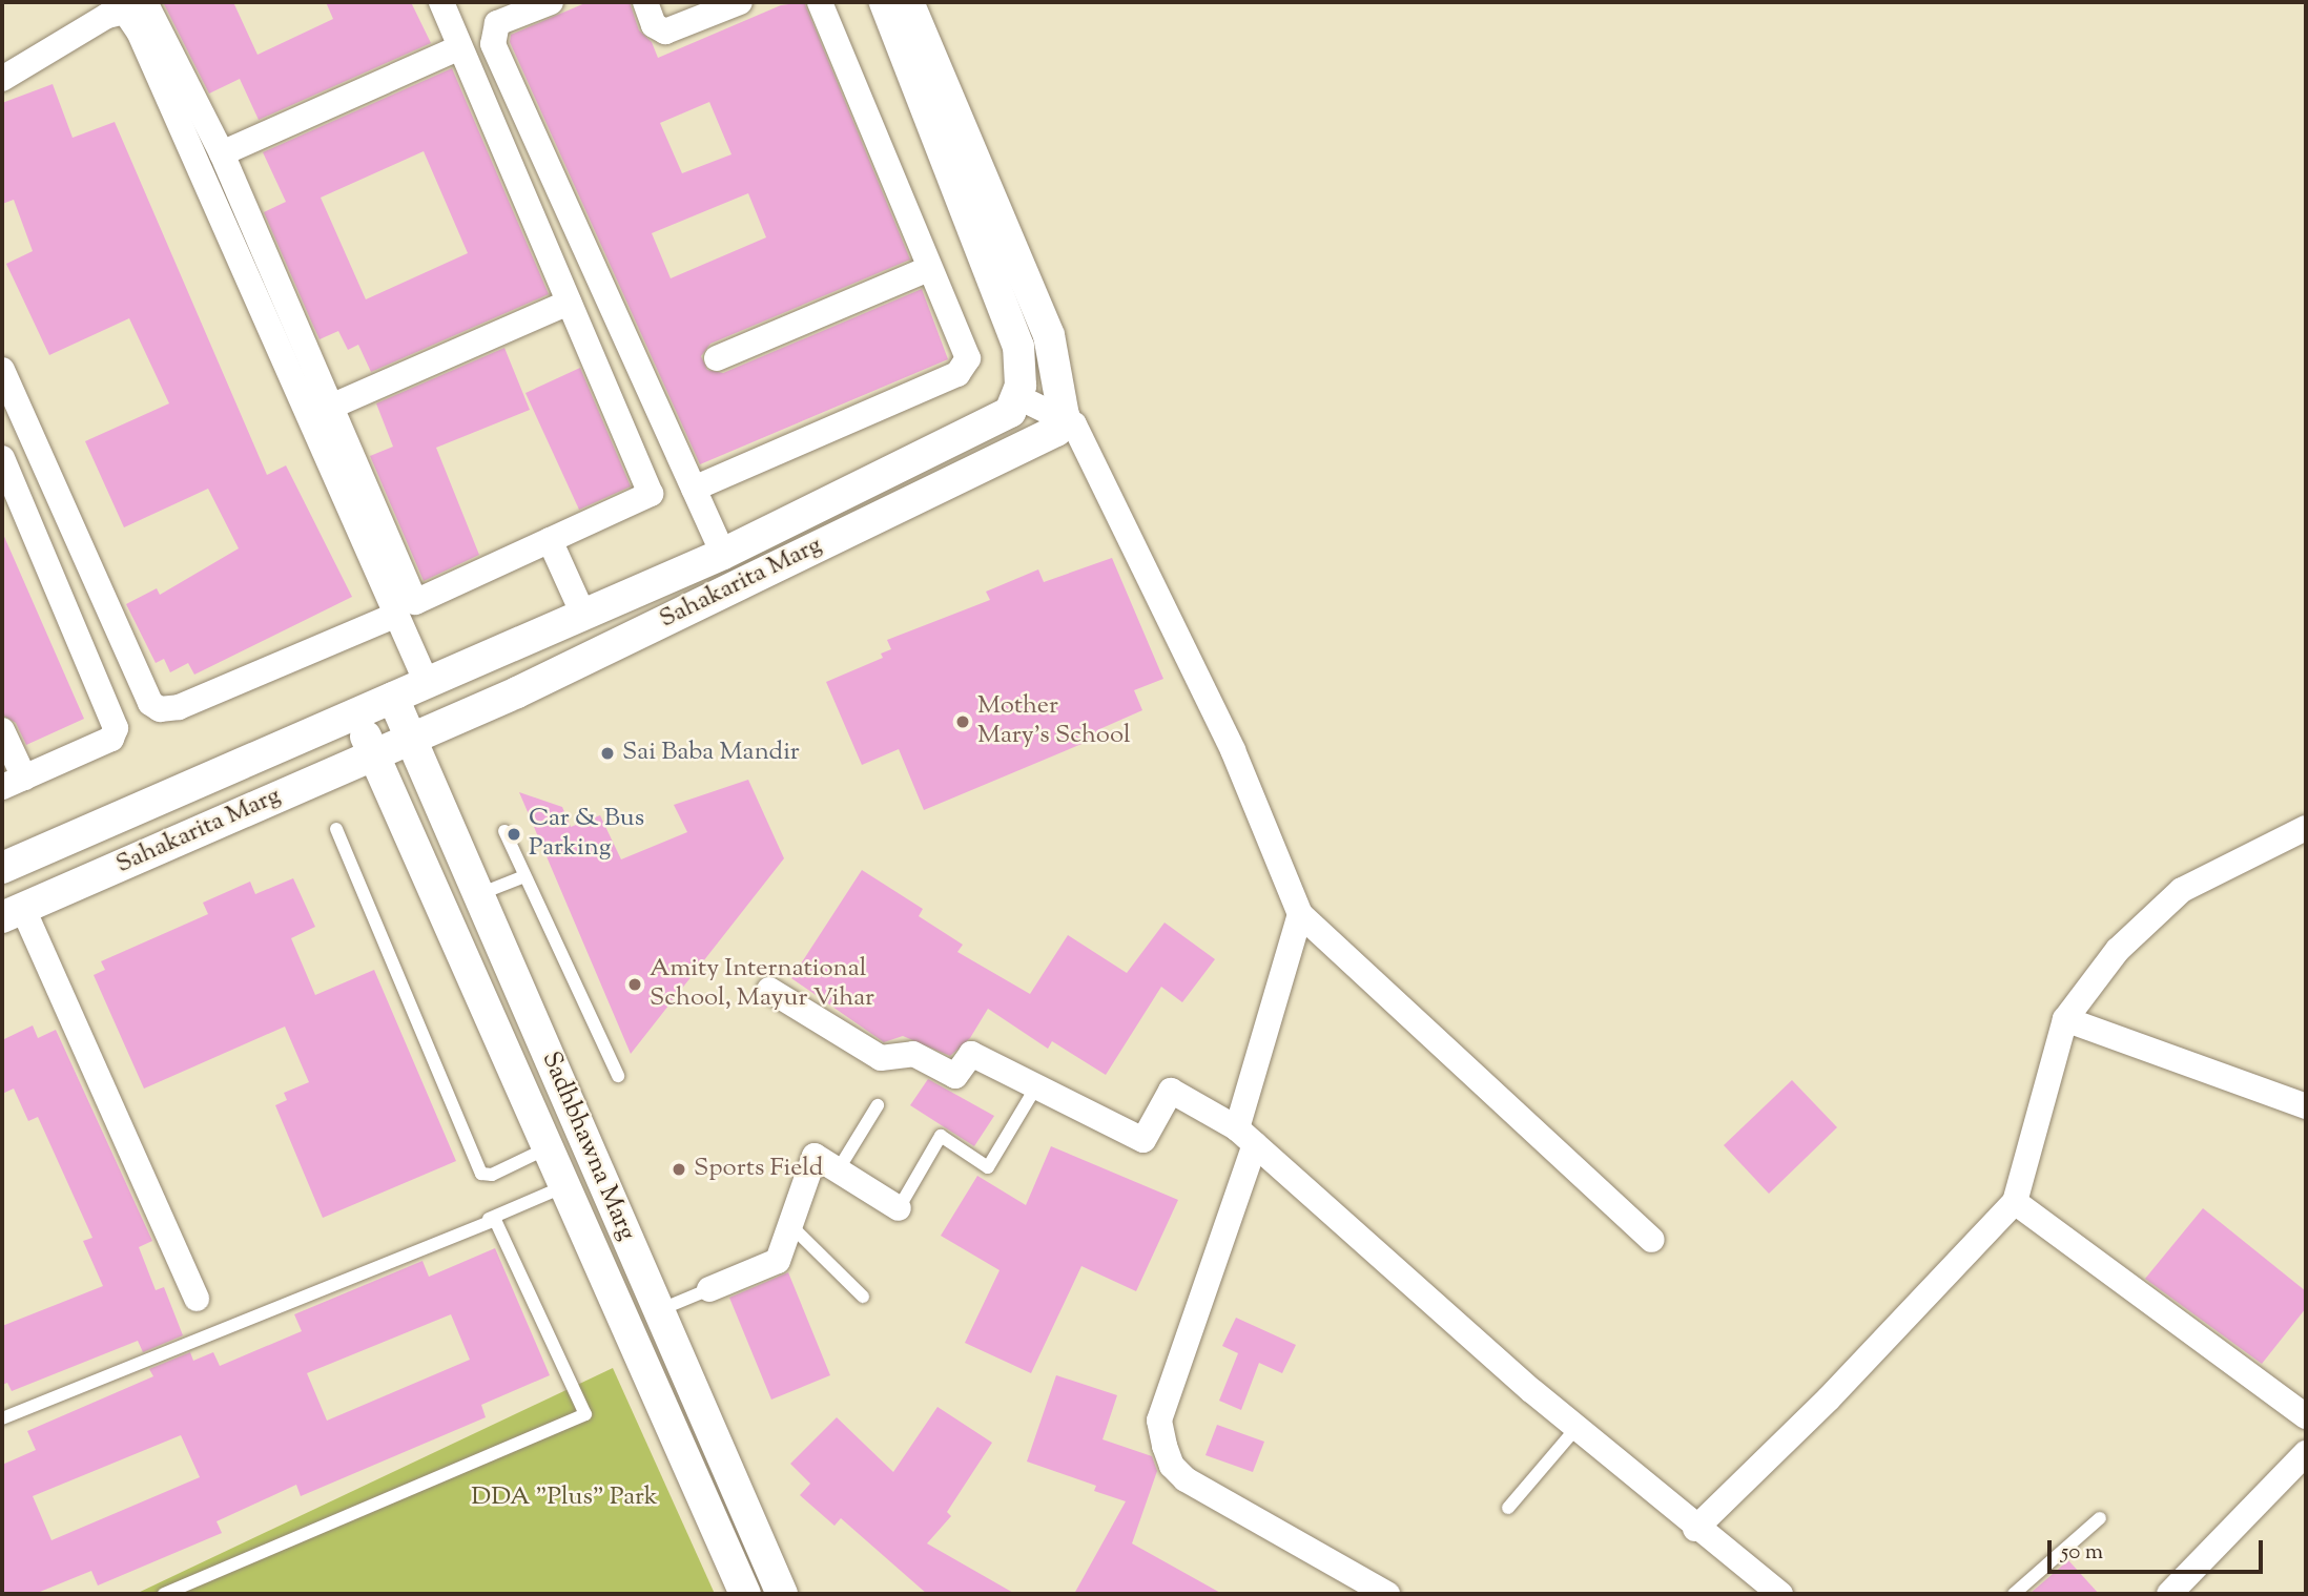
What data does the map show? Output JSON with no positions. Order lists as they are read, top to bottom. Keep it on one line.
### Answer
{"streets":{"street":["Sahakarita Marg","Sadhbhawna Marg"]},"crossings":[["Sahakarita Marg","Sadhbhawna Marg"]],"parks":["DDA \"Plus\" Park"],"places":["Mother Mary's School","Sai Baba Mandir","Car & Bus Parking","Amity International School, Mayur Vihar","Sports Field"],"scale_bar":"50 m"}
